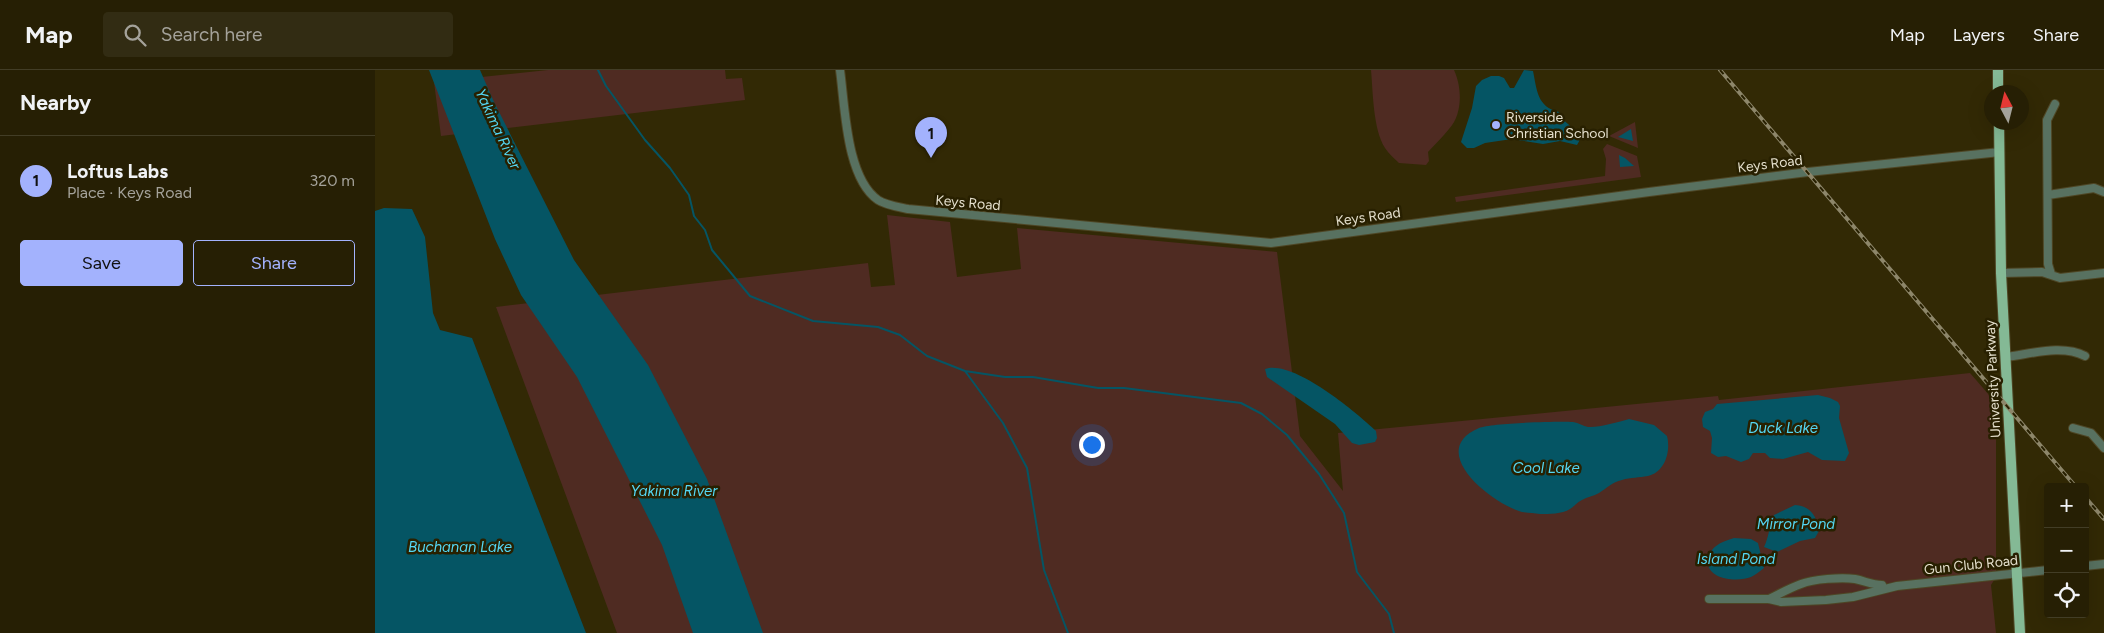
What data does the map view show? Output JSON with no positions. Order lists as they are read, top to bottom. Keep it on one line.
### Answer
{"streets":{"main road":["University Parkway"],"street":["Keys Road","Gun Club Road"]},"crossings":[["Keys Road","University Parkway"],["University Parkway","Gun Club Road"]],"water":["Yakima River","Duck Lake","Cool Lake","Mirror Pond","Buchanan Lake","Island Pond"],"places":["Riverside Christian School"],"north":"top","page":{"header":"Map","search":"Search here","nav":["Map","Layers","Share"],"heading":"Nearby","pins":"1","list":[{"mark":"1","name":"Loftus Labs","note":"Place · Keys Road","value":"320 m"}],"buttons":["Save","Share"],"map_buttons":["+","−"]}}
